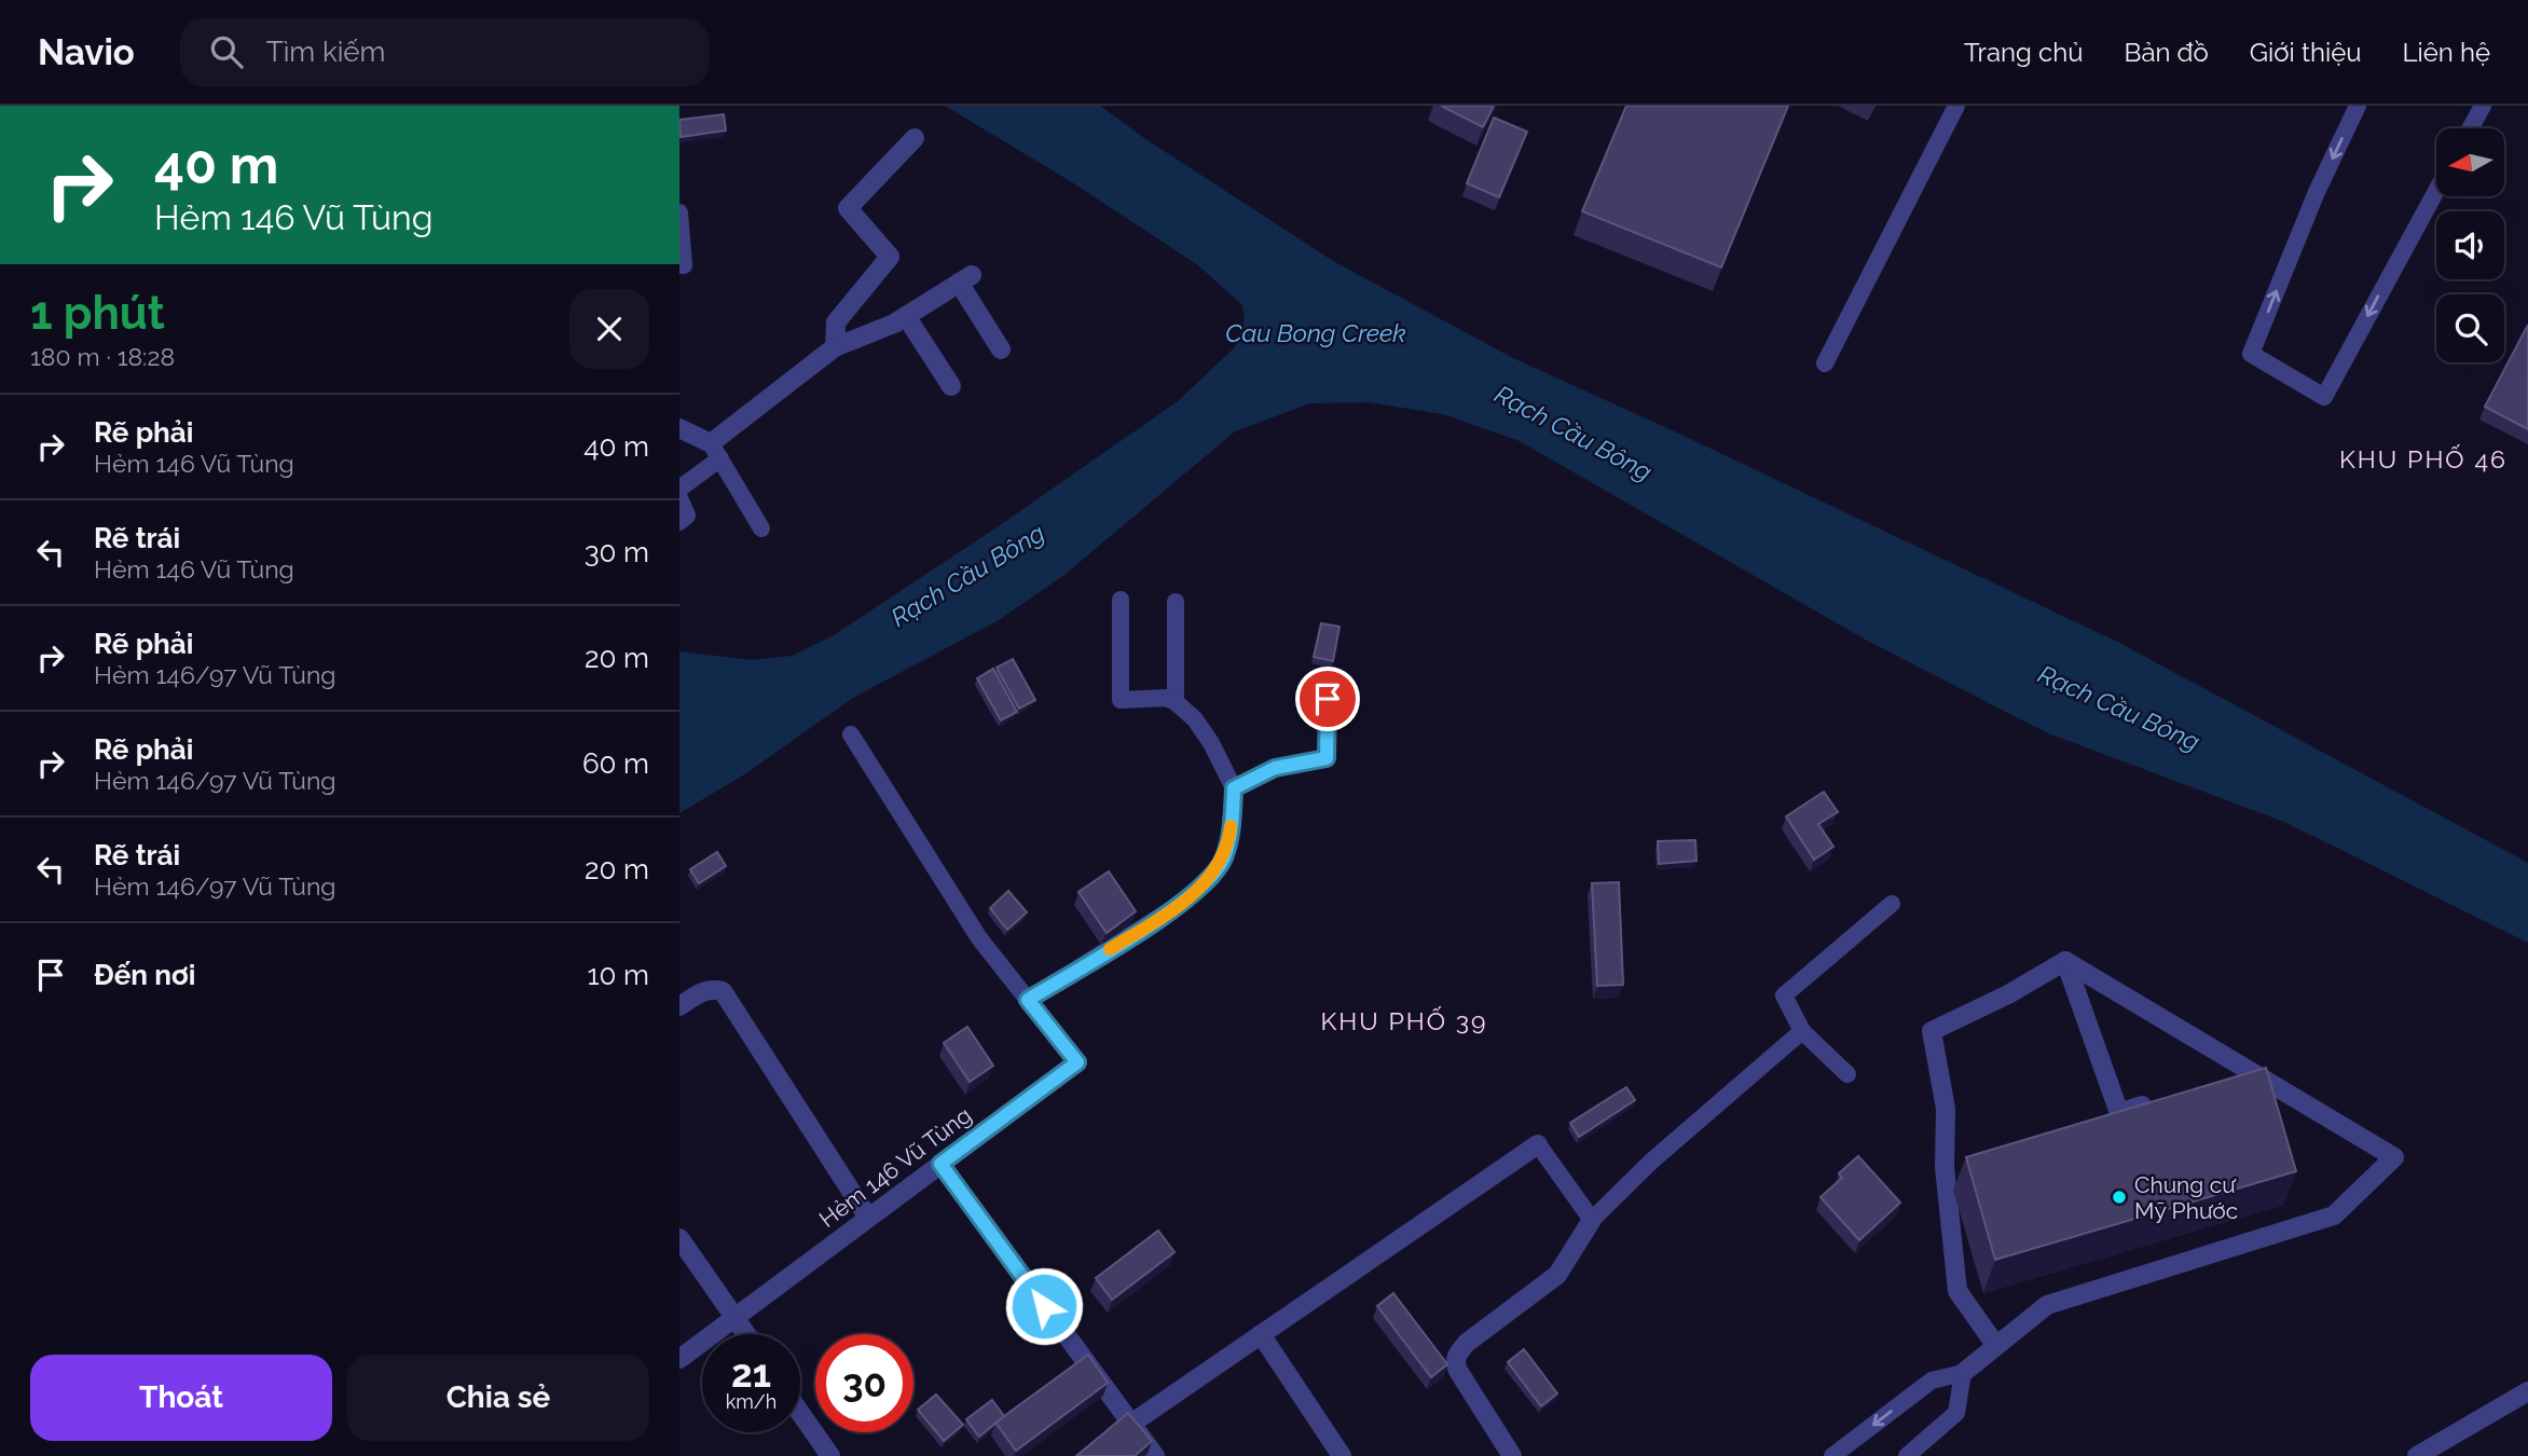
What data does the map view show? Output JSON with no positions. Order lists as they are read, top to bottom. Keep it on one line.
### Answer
{"streets":{"street":["Hẻm 146 Vũ Tùng"]},"districts":["KHU PHỐ 46","KHU PHỐ 39"],"water":["Cau Bong Creek","Rạch Cầu Bông"],"places":["Chung cư Mỹ Phước"],"north":"left","page":{"header":"Navio","search":"Tìm kiếm","nav":["Trang chủ","Bản đồ","Giới thiệu","Liên hệ"],"turn":["40 m","Hẻm 146 Vũ Tùng"],"heading":["1 phút","180 m · 18:28"],"list":[{"name":"Rẽ phải","note":"Hẻm 146 Vũ Tùng","value":"40 m"},{"name":"Rẽ trái","note":"Hẻm 146 Vũ Tùng","value":"30 m"},{"name":"Rẽ phải","note":"Hẻm 146/97 Vũ Tùng","value":"20 m"},{"name":"Rẽ phải","note":"Hẻm 146/97 Vũ Tùng","value":"60 m"},{"name":"Rẽ trái","note":"Hẻm 146/97 Vũ Tùng","value":"20 m"},{"name":"Đến nơi","value":"10 m"}],"speed":"21 km/h","limit":"30","buttons":["Thoát","Chia sẻ"]}}
